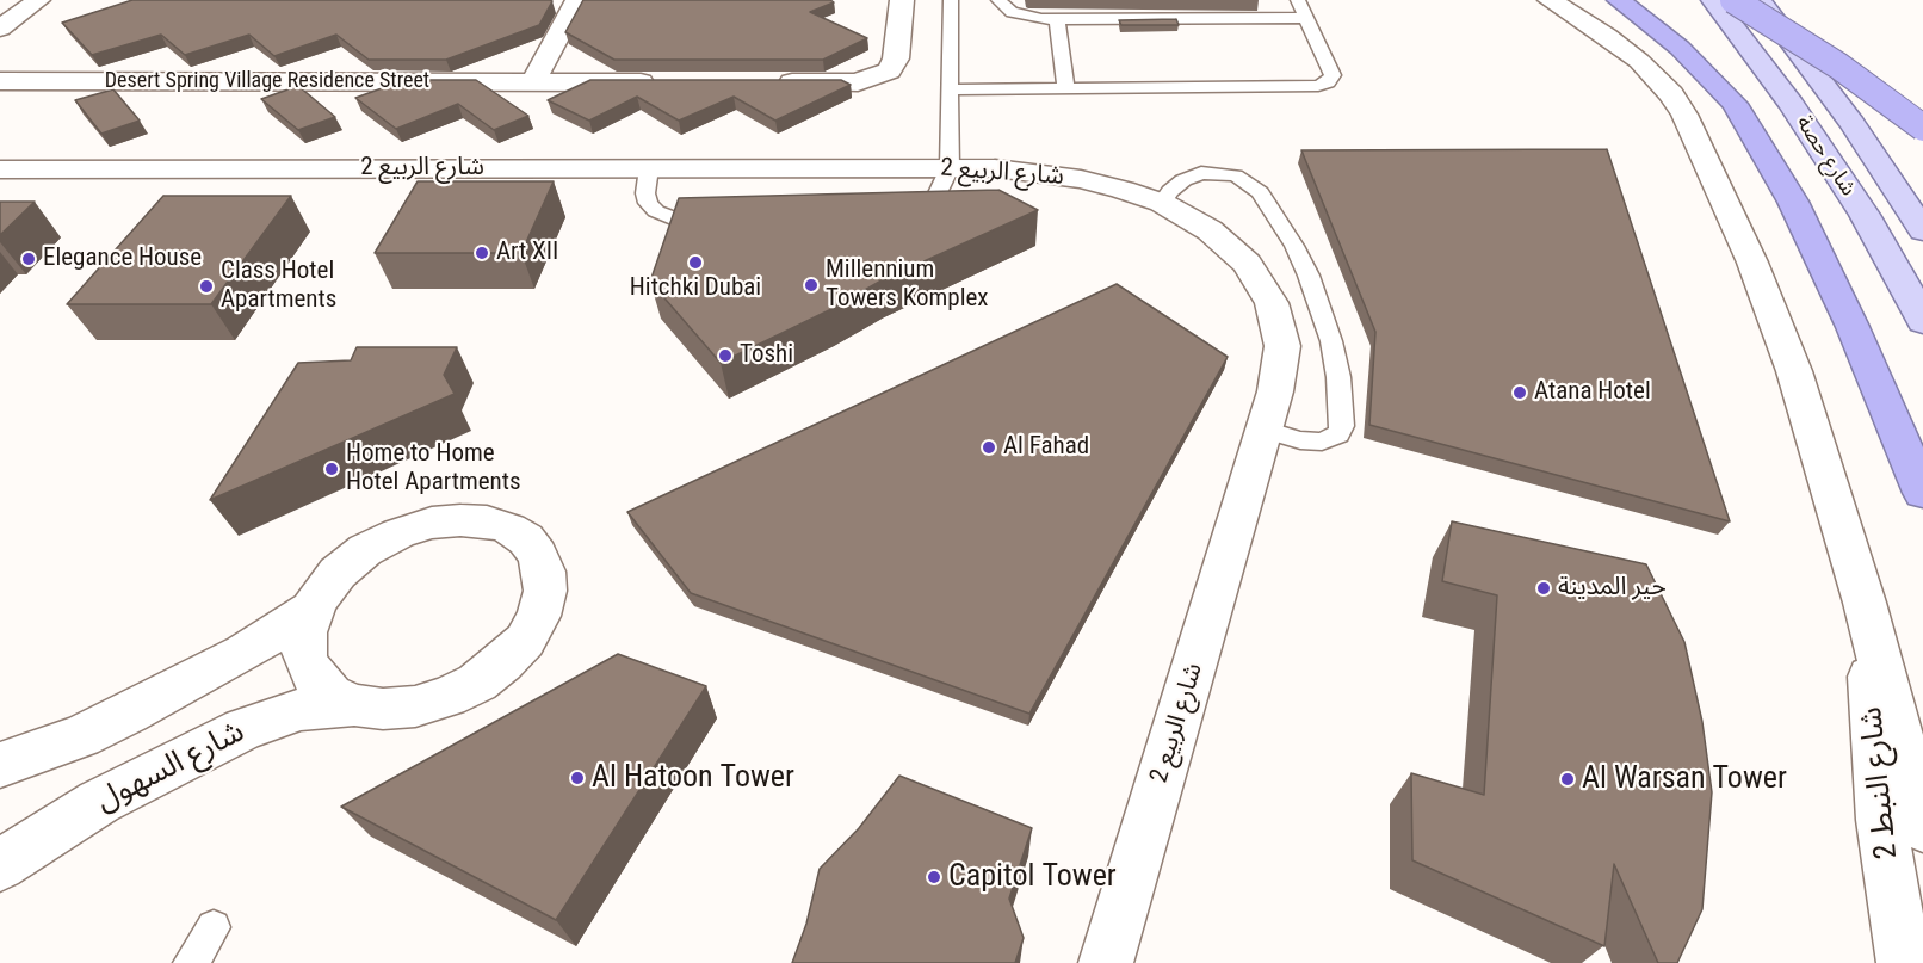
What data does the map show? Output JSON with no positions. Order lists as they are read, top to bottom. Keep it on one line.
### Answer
{"streets":{"main road":["شارع حصة"],"street":["Desert Spring Village Residence Street","شارع الربيع 2","شارع السهول","شارع النبط 2"]},"places":["Art XII","Elegance House","Hitchki Dubai","Millennium Towers Komplex","Class Hotel Apartments","Toshi","Atana Hotel","Al Fahad","Home to Home Hotel Apartments","حير المدينة","Al Hatoon Tower","Al Warsan Tower","Capitol Tower"]}
